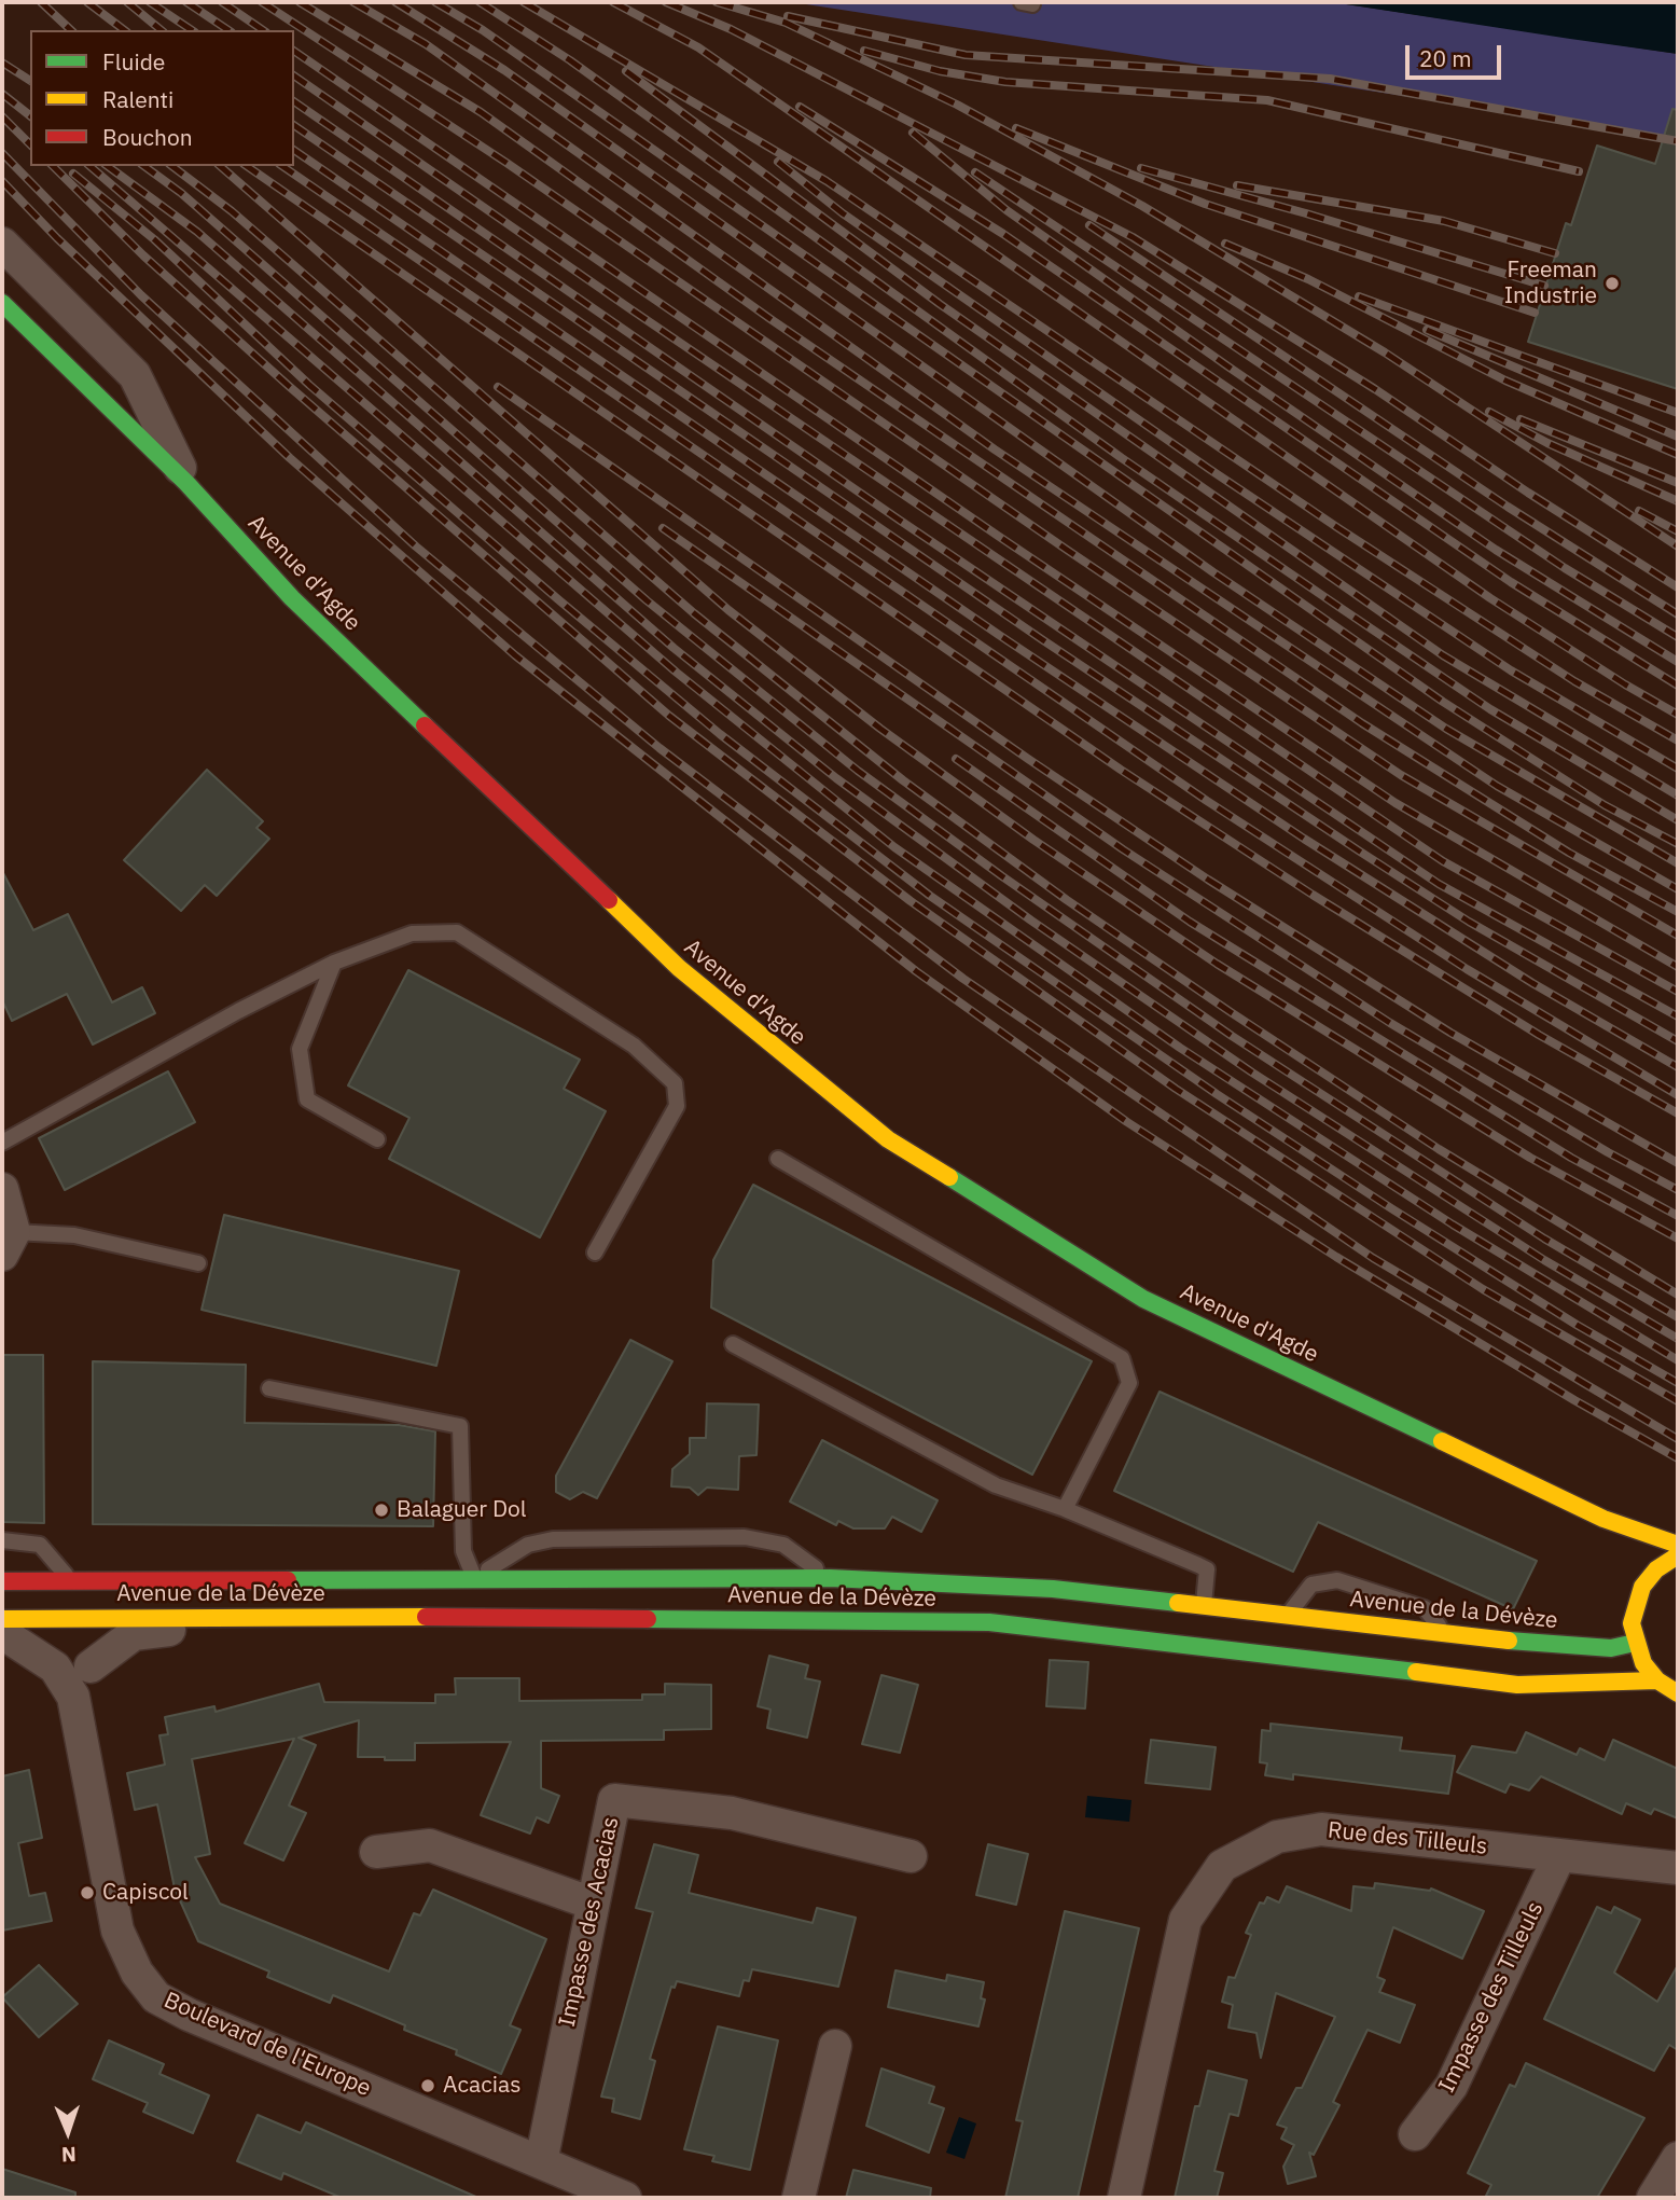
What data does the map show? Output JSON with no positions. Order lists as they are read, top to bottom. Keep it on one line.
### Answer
{"streets":{"main road":["Avenue d'Agde","Avenue de la Dévèze"],"street":["Rue des Tilleuls","Impasse des Acacias","Impasse des Tilleuls","Boulevard de l'Europe"]},"crossings":[["Avenue de la Dévèze","Boulevard de l'Europe"],["Rue des Tilleuls","Impasse des Tilleuls"],["Impasse des Acacias","Boulevard de l'Europe"]],"places":["Freeman Industrie","Balaguer Dol","Capiscol","Acacias"],"legend":["Fluide","Ralenti","Bouchon"],"scale_bar":"20 m","north":"bottom"}
